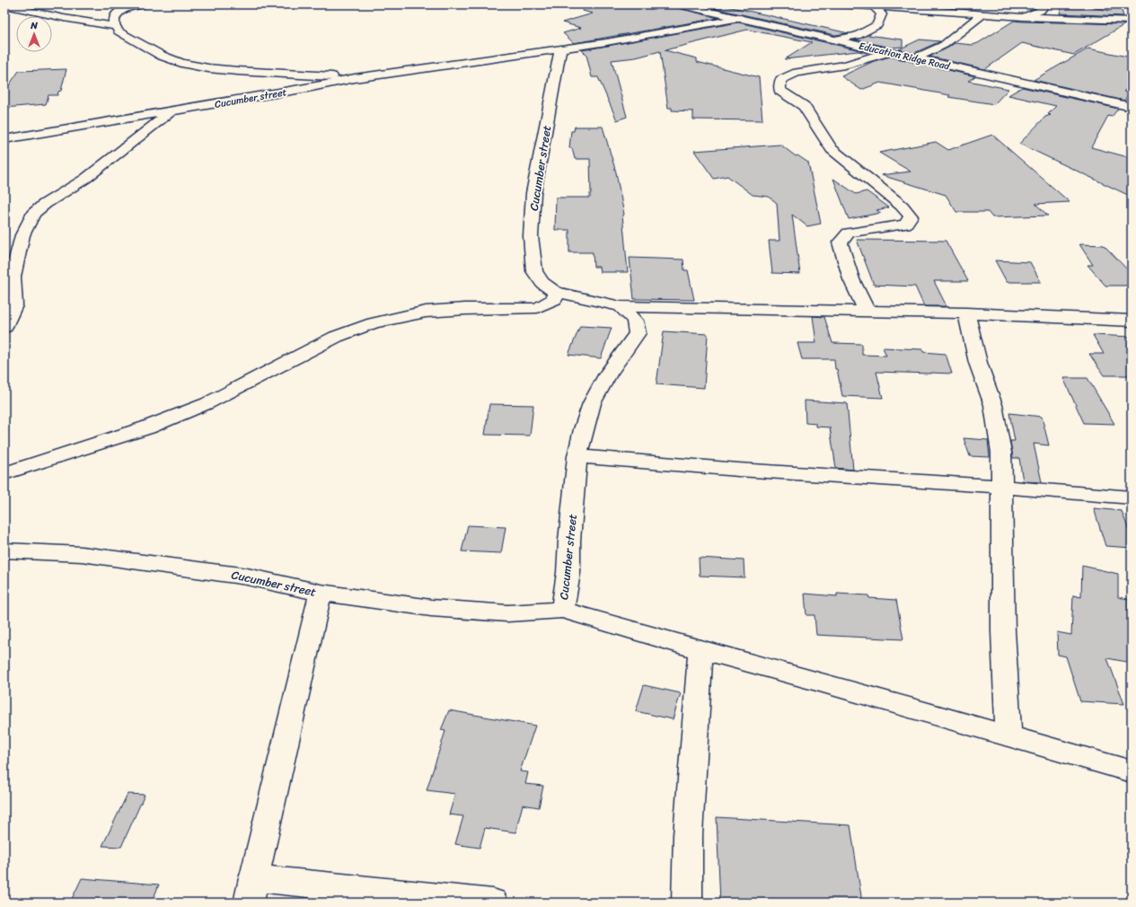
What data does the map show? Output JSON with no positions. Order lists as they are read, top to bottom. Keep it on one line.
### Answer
{"streets":{"street":["Education Ridge Road","Cucumber street"]},"crossings":[["Education Ridge Road","Cucumber street"]],"north":"top"}
